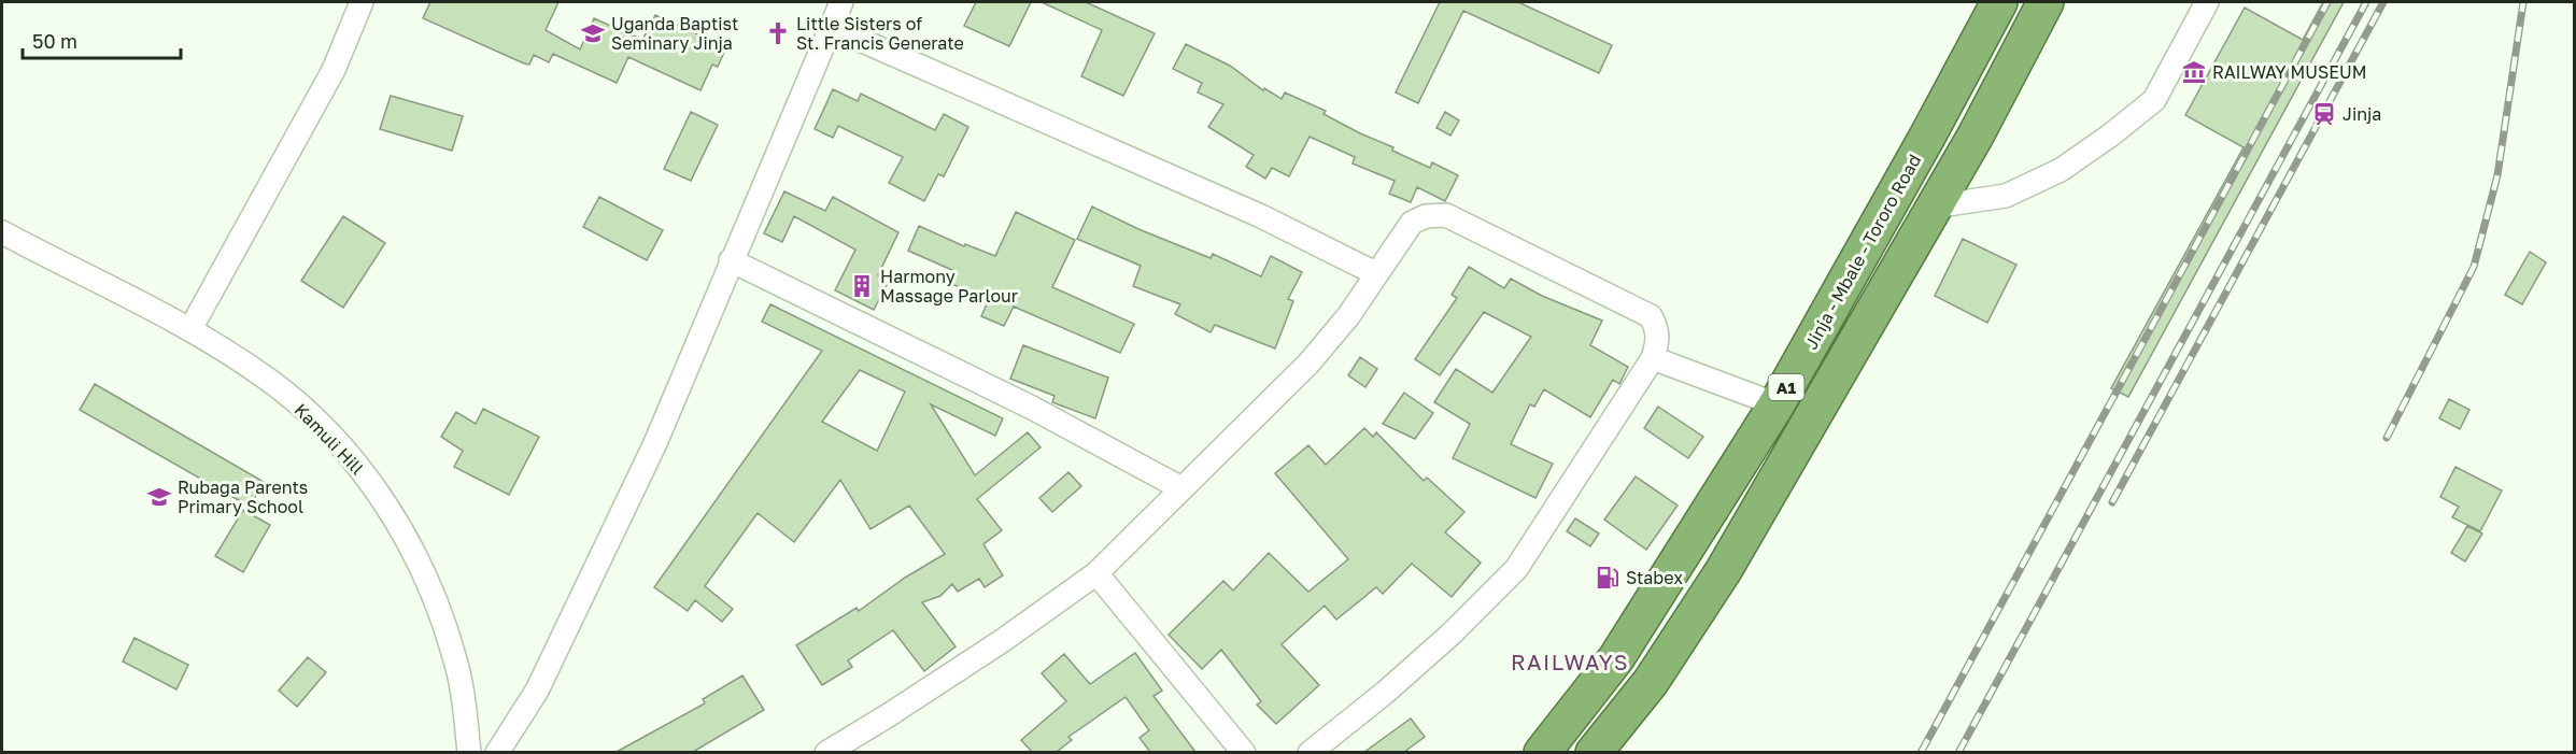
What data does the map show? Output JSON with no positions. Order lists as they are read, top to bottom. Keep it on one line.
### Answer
{"streets":{"highway":["Jinja - Mbale - Tororo Road","A1"],"street":["Kamuli Hill"]},"districts":["RAILWAYS"],"places":{"school or university":["Uganda Baptist Seminary Jinja","Rubaga Parents Primary School"],"church":["Little Sisters of St. Francis Generate"],"museum":["RAILWAY MUSEUM"],"station":["Jinja"],"building":["Harmony Massage Parlour"],"fuel station":["Stabex"]},"scale_bar":"50 m"}
